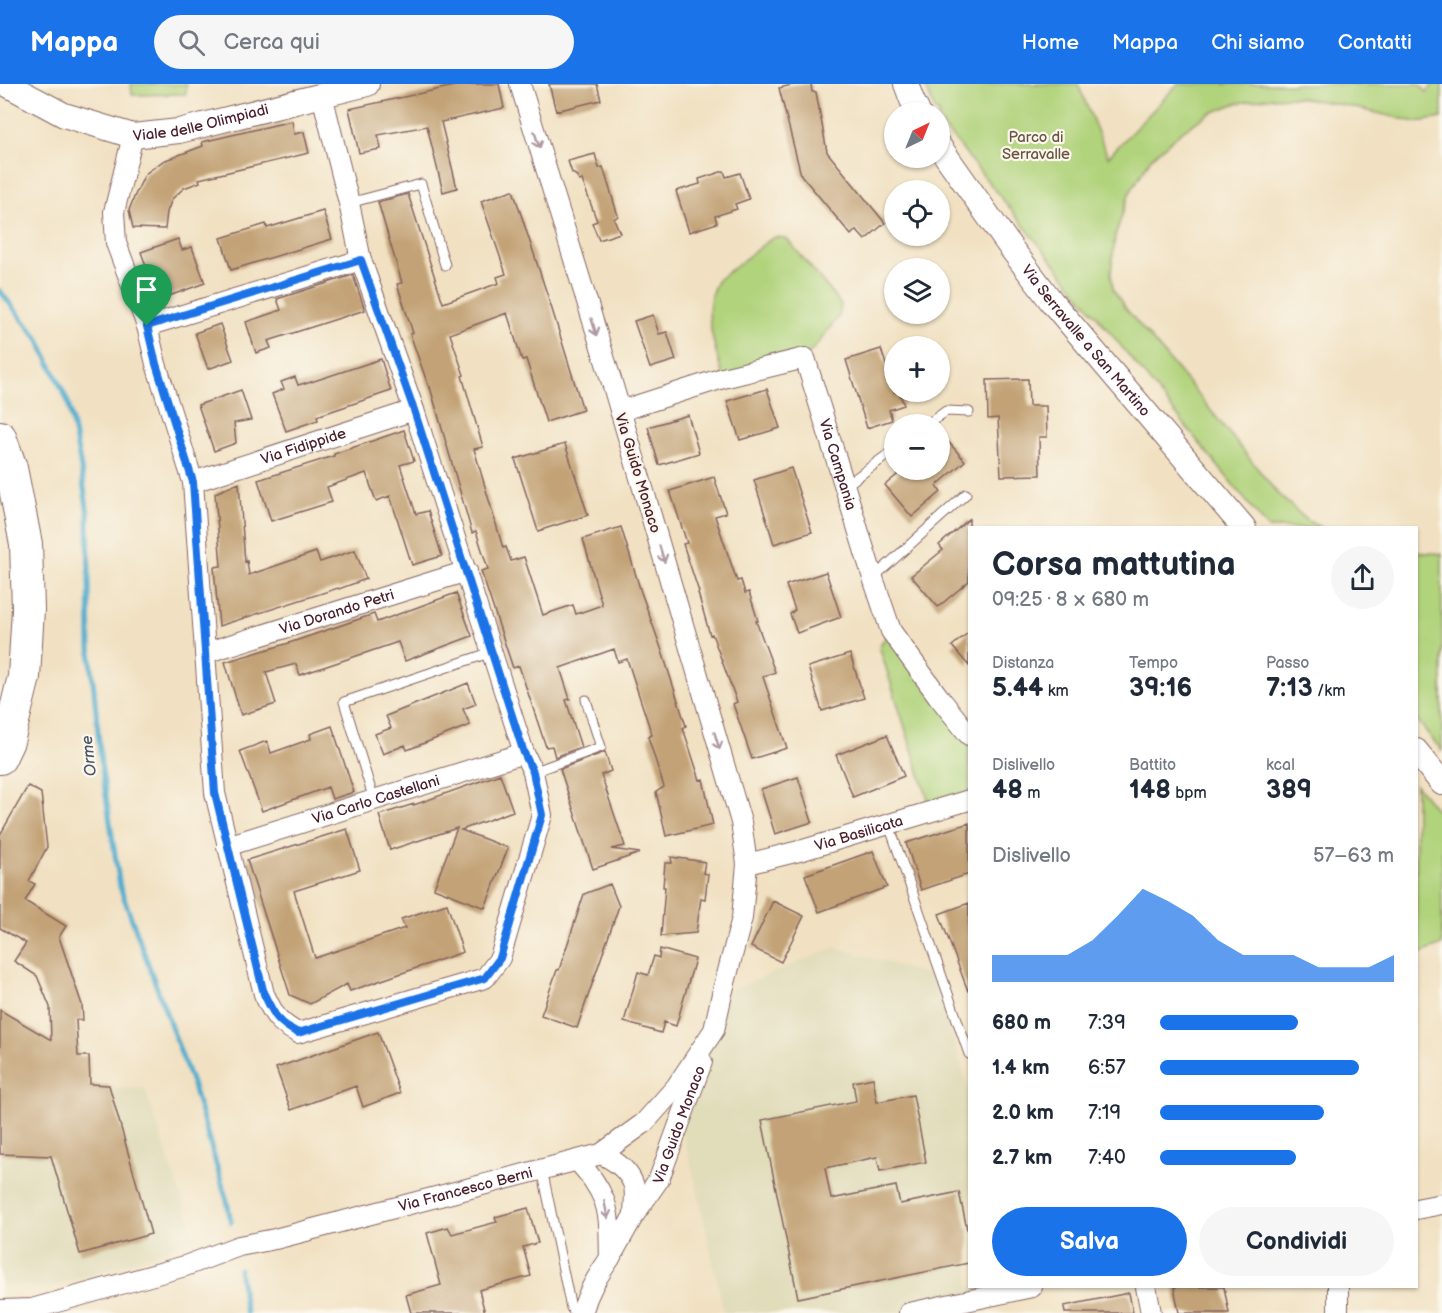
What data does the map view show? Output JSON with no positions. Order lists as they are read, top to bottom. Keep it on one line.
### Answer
{"streets":{"street":["Viale delle Olimpiadi","Via Serravalle a San Martino","Via Fidippide","Via Campania","Via Guido Monaco","Via Dorando Petri","Via Carlo Castellani","Via Basilicata","Via Francesco Berni"]},"crossings":[["Via Campania","Via Guido Monaco"],["Via Guido Monaco","Via Basilicata"],["Via Guido Monaco","Via Francesco Berni"],["Via Basilicata","Via Francesco Berni"]],"one_way":["Via Guido Monaco"],"water":["Orme"],"parks":["Parco di Serravalle"],"north":"top right","page":{"header":"Mappa","search":"Cerca qui","nav":["Home","Mappa","Chi siamo","Contatti"],"map_buttons":["+","−"],"heading":["Corsa mattutina","09:25 · 8 × 680 m"],"stats":[["Distanza","5.44 km"],["Tempo","39:16"],["Passo","7:13 /km"],["Dislivello","48 m"],["Battito","148 bpm"],["kcal","389"]],"chart":["Dislivello","57–63 m"],"list":[{"name":"680 m","note":"7:39"},{"name":"1.4 km","note":"6:57"},{"name":"2.0 km","note":"7:19"},{"name":"2.7 km","note":"7:40"}],"buttons":["Salva","Condividi"]}}
